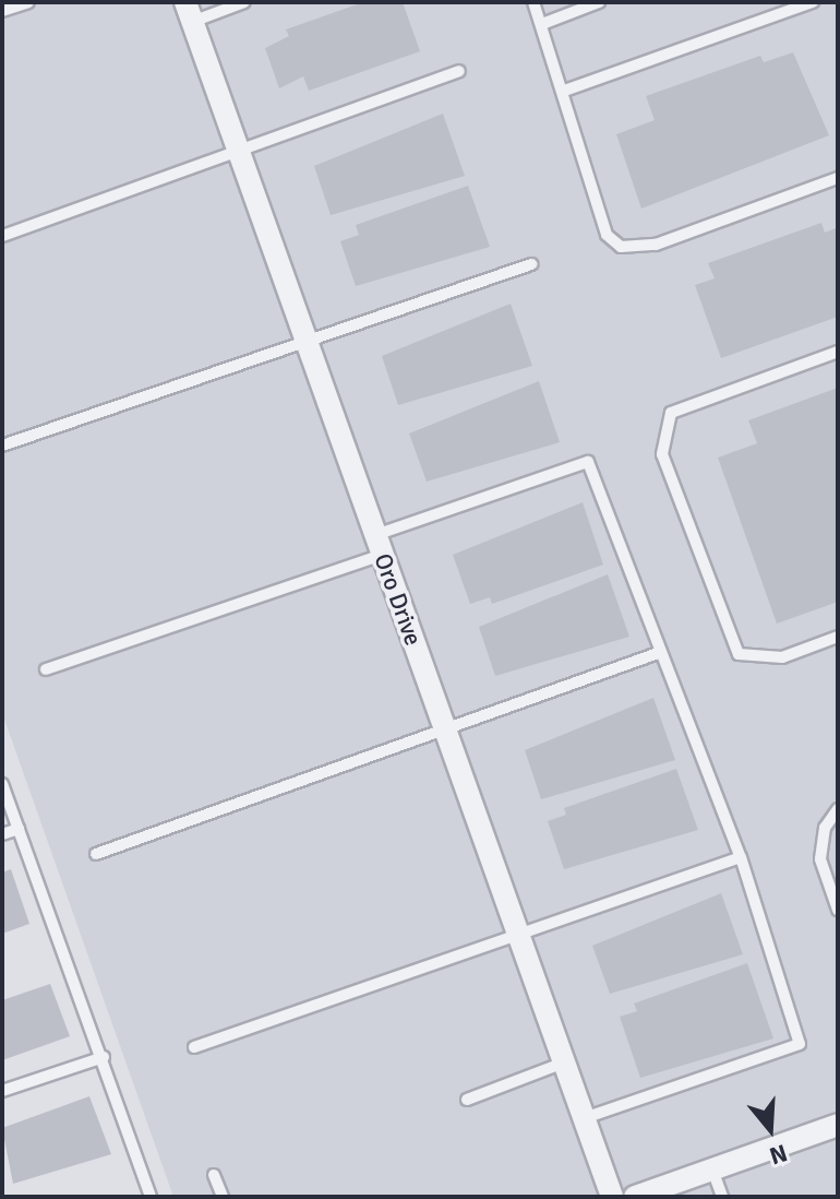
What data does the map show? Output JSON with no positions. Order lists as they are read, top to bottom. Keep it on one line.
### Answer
{"streets":{"street":["Oro Drive"]},"north":"bottom"}
